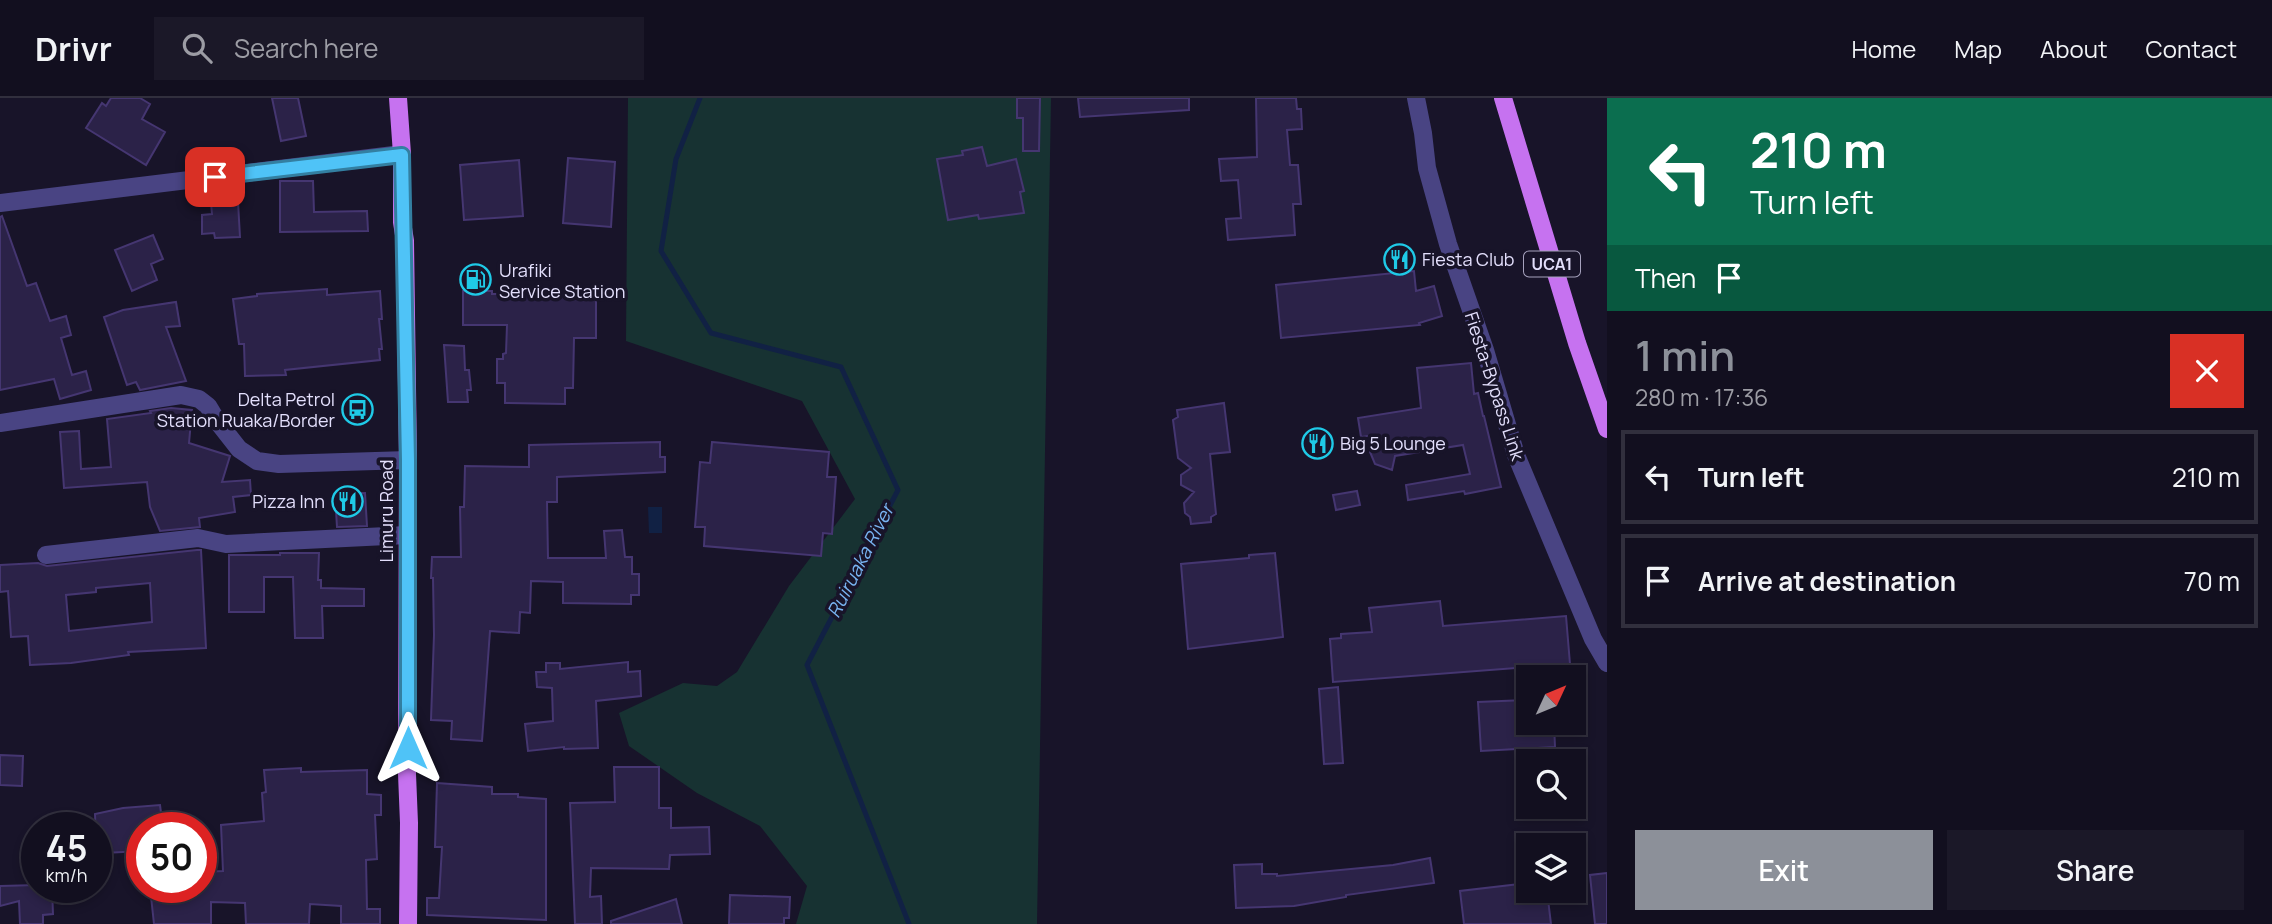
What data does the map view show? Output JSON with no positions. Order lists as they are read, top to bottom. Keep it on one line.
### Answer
{"streets":{"main road":["UCA1","Limuru Road"],"street":["Fiesta-Bypass Link"]},"water":["Ruiruaka River"],"places":{"restaurant":["Fiesta Club","Big 5 Lounge","Pizza Inn"],"fuel station":["Urafiki Service Station"],"bus stop":["Delta Petrol Station Ruaka/Border"]},"north":"top right","page":{"header":"Drivr","search":"Search here","nav":["Home","Map","About","Contact"],"turn":["210 m","Turn left"],"then":"Then","heading":["1 min","280 m · 17:36"],"list":[{"name":"Turn left","value":"210 m"},{"name":"Arrive at destination","value":"70 m"}],"speed":"45 km/h","limit":"50","buttons":["Exit","Share"]}}
